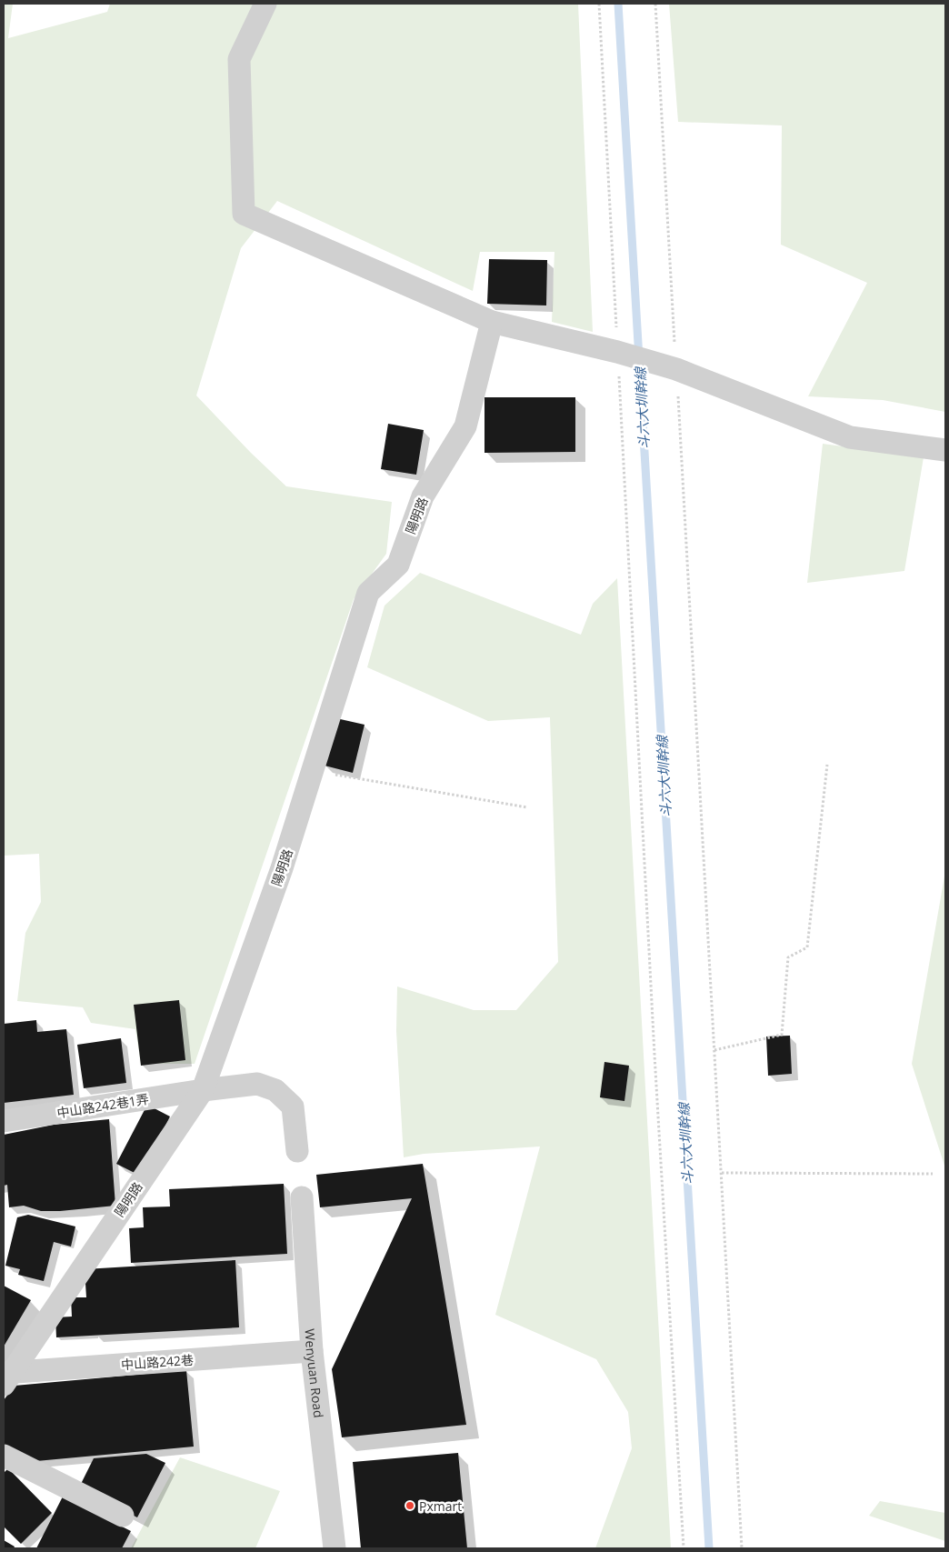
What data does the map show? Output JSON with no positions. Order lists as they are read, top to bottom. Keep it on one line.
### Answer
{"streets":{"street":["陽明路","中山路242巷1弄","中山路242巷","Wenyuan Road"]},"crossings":[["陽明路","中山路242巷1弄"],["陽明路","中山路242巷"],["中山路242巷","Wenyuan Road"]],"water":["斗六大圳幹線"],"places":["Pxmart"]}
